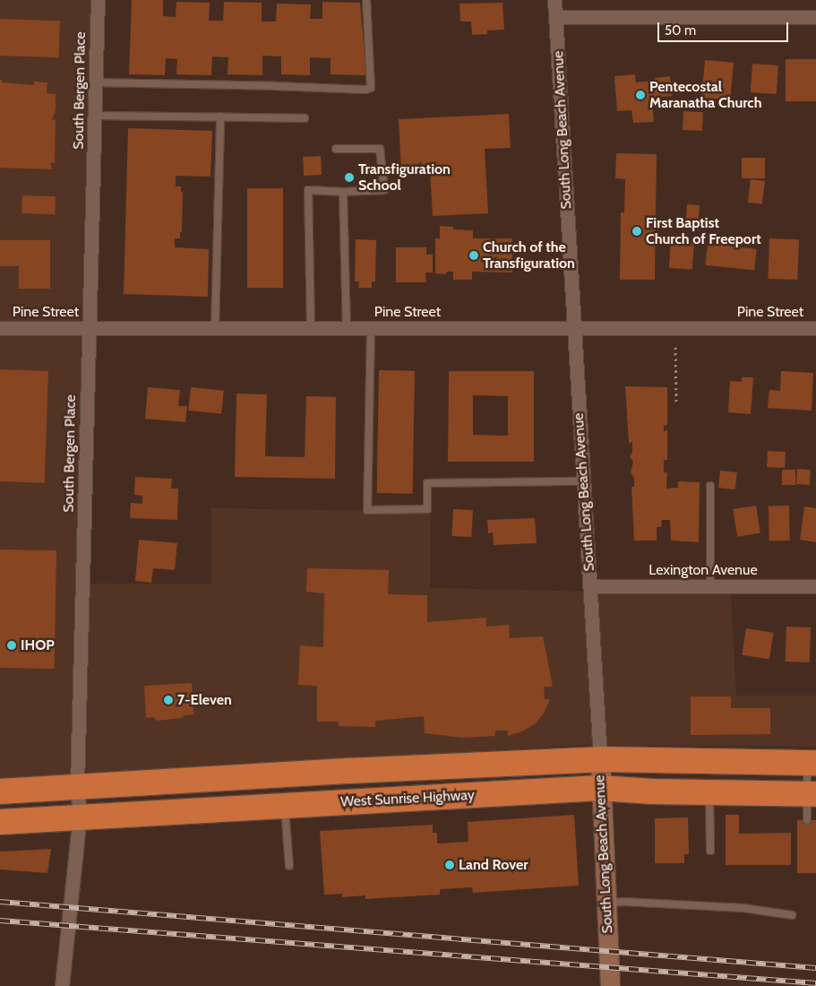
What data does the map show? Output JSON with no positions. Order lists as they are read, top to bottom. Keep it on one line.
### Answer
{"streets":{"highway":["West Sunrise Highway"],"street":["South Bergen Place","South Long Beach Avenue","Pine Street","Lexington Avenue"]},"crossings":[["South Bergen Place","Pine Street"],["South Bergen Place","West Sunrise Highway"],["South Long Beach Avenue","Pine Street"],["South Long Beach Avenue","Lexington Avenue"],["South Long Beach Avenue","West Sunrise Highway"]],"places":["Pentecostal Maranatha Church","Transfiguration School","First Baptist Church of Freeport","Church of the Transfiguration","IHOP","7-Eleven","Land Rover"],"scale_bar":"50 m"}
